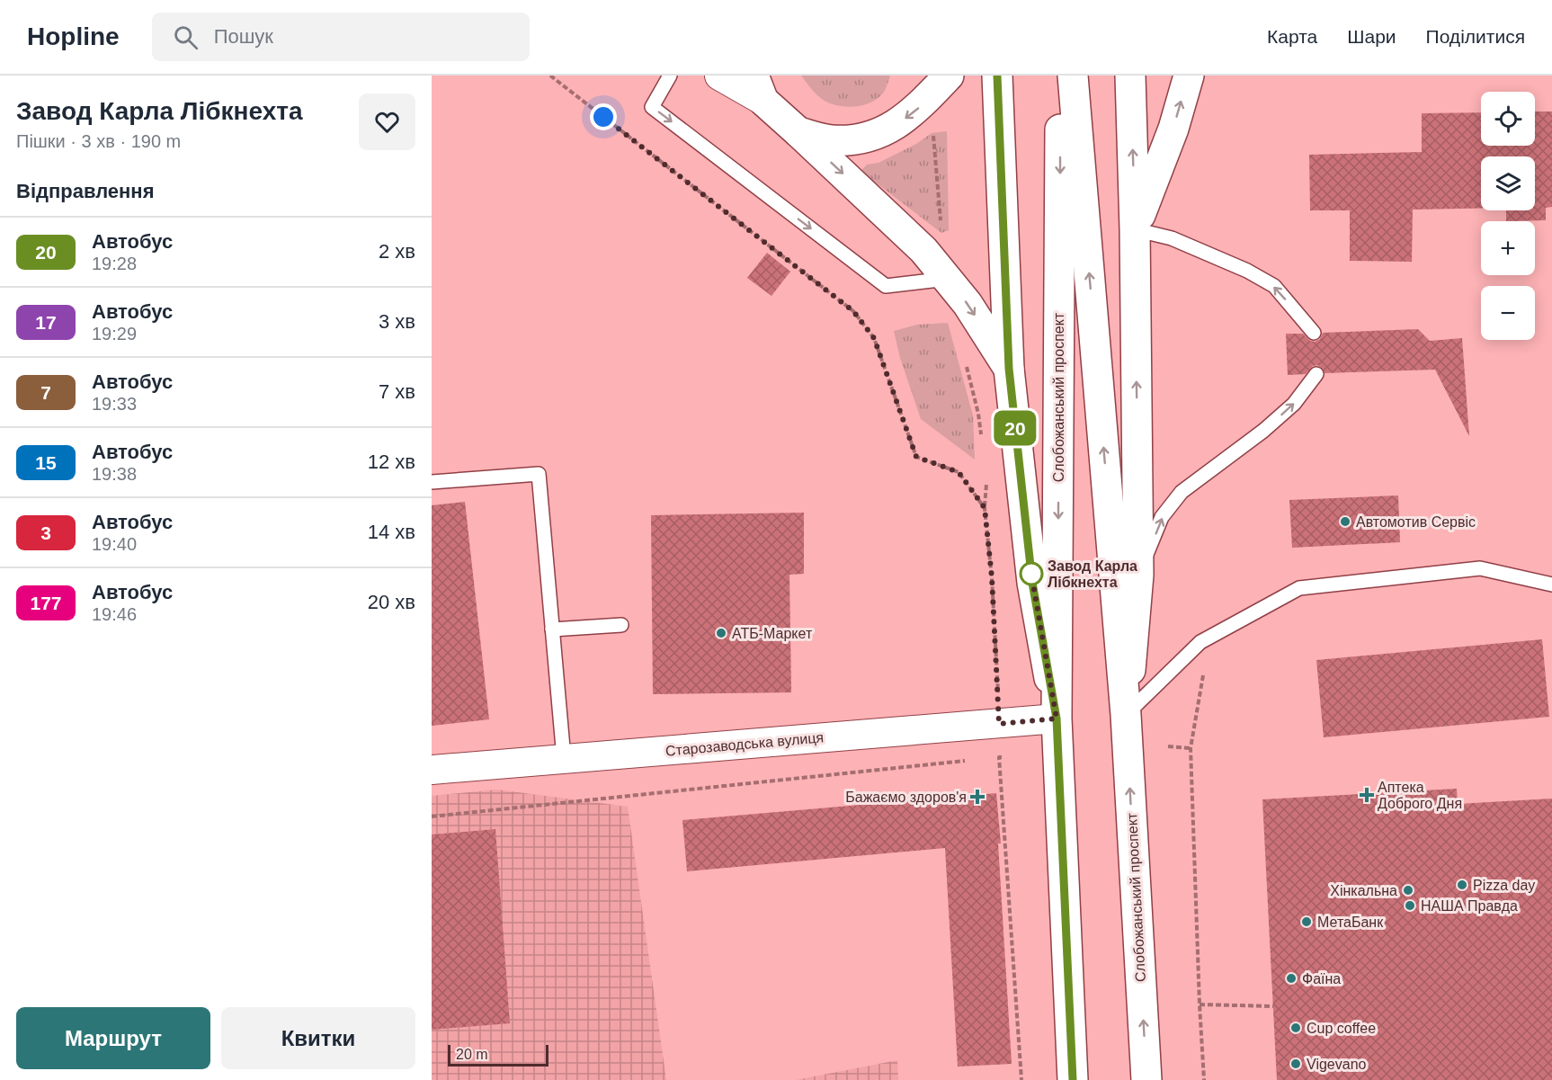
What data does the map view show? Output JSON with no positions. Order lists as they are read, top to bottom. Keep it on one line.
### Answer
{"streets":{"main road":["Слобожанський проспект"],"street":["Старозаводська вулиця"]},"crossings":[["Слобожанський проспект","Старозаводська вулиця"]],"places":{"other":["Автомотив Сервіс","Завод Карла Лібкнехта","АТБ-Маркет","Pizza day","Хінкальна","НАША Правда","МетаБанк","Фаїна","Cup coffee","Vigevano"],"health":["Аптека Доброго Дня","Бажаємо здоров'я"]},"lines":["bus line 20"],"scale_bar":"20 m","page":{"header":"Hopline","search":"Пошук","nav":["Карта","Шари","Поділитися"],"heading":[["Завод Карла Лібкнехта","Пішки · 3 хв · 190 m"],"Відправлення"],"on_map":"20","map_buttons":["+","−"],"list":[{"mark":"20","name":"Автобус","note":"19:28","value":"2 хв"},{"mark":"17","name":"Автобус","note":"19:29","value":"3 хв"},{"mark":"7","name":"Автобус","note":"19:33","value":"7 хв"},{"mark":"15","name":"Автобус","note":"19:38","value":"12 хв"},{"mark":"3","name":"Автобус","note":"19:40","value":"14 хв"},{"mark":"177","name":"Автобус","note":"19:46","value":"20 хв"}],"buttons":["Маршрут","Квитки"],"scale":"20 m"}}
